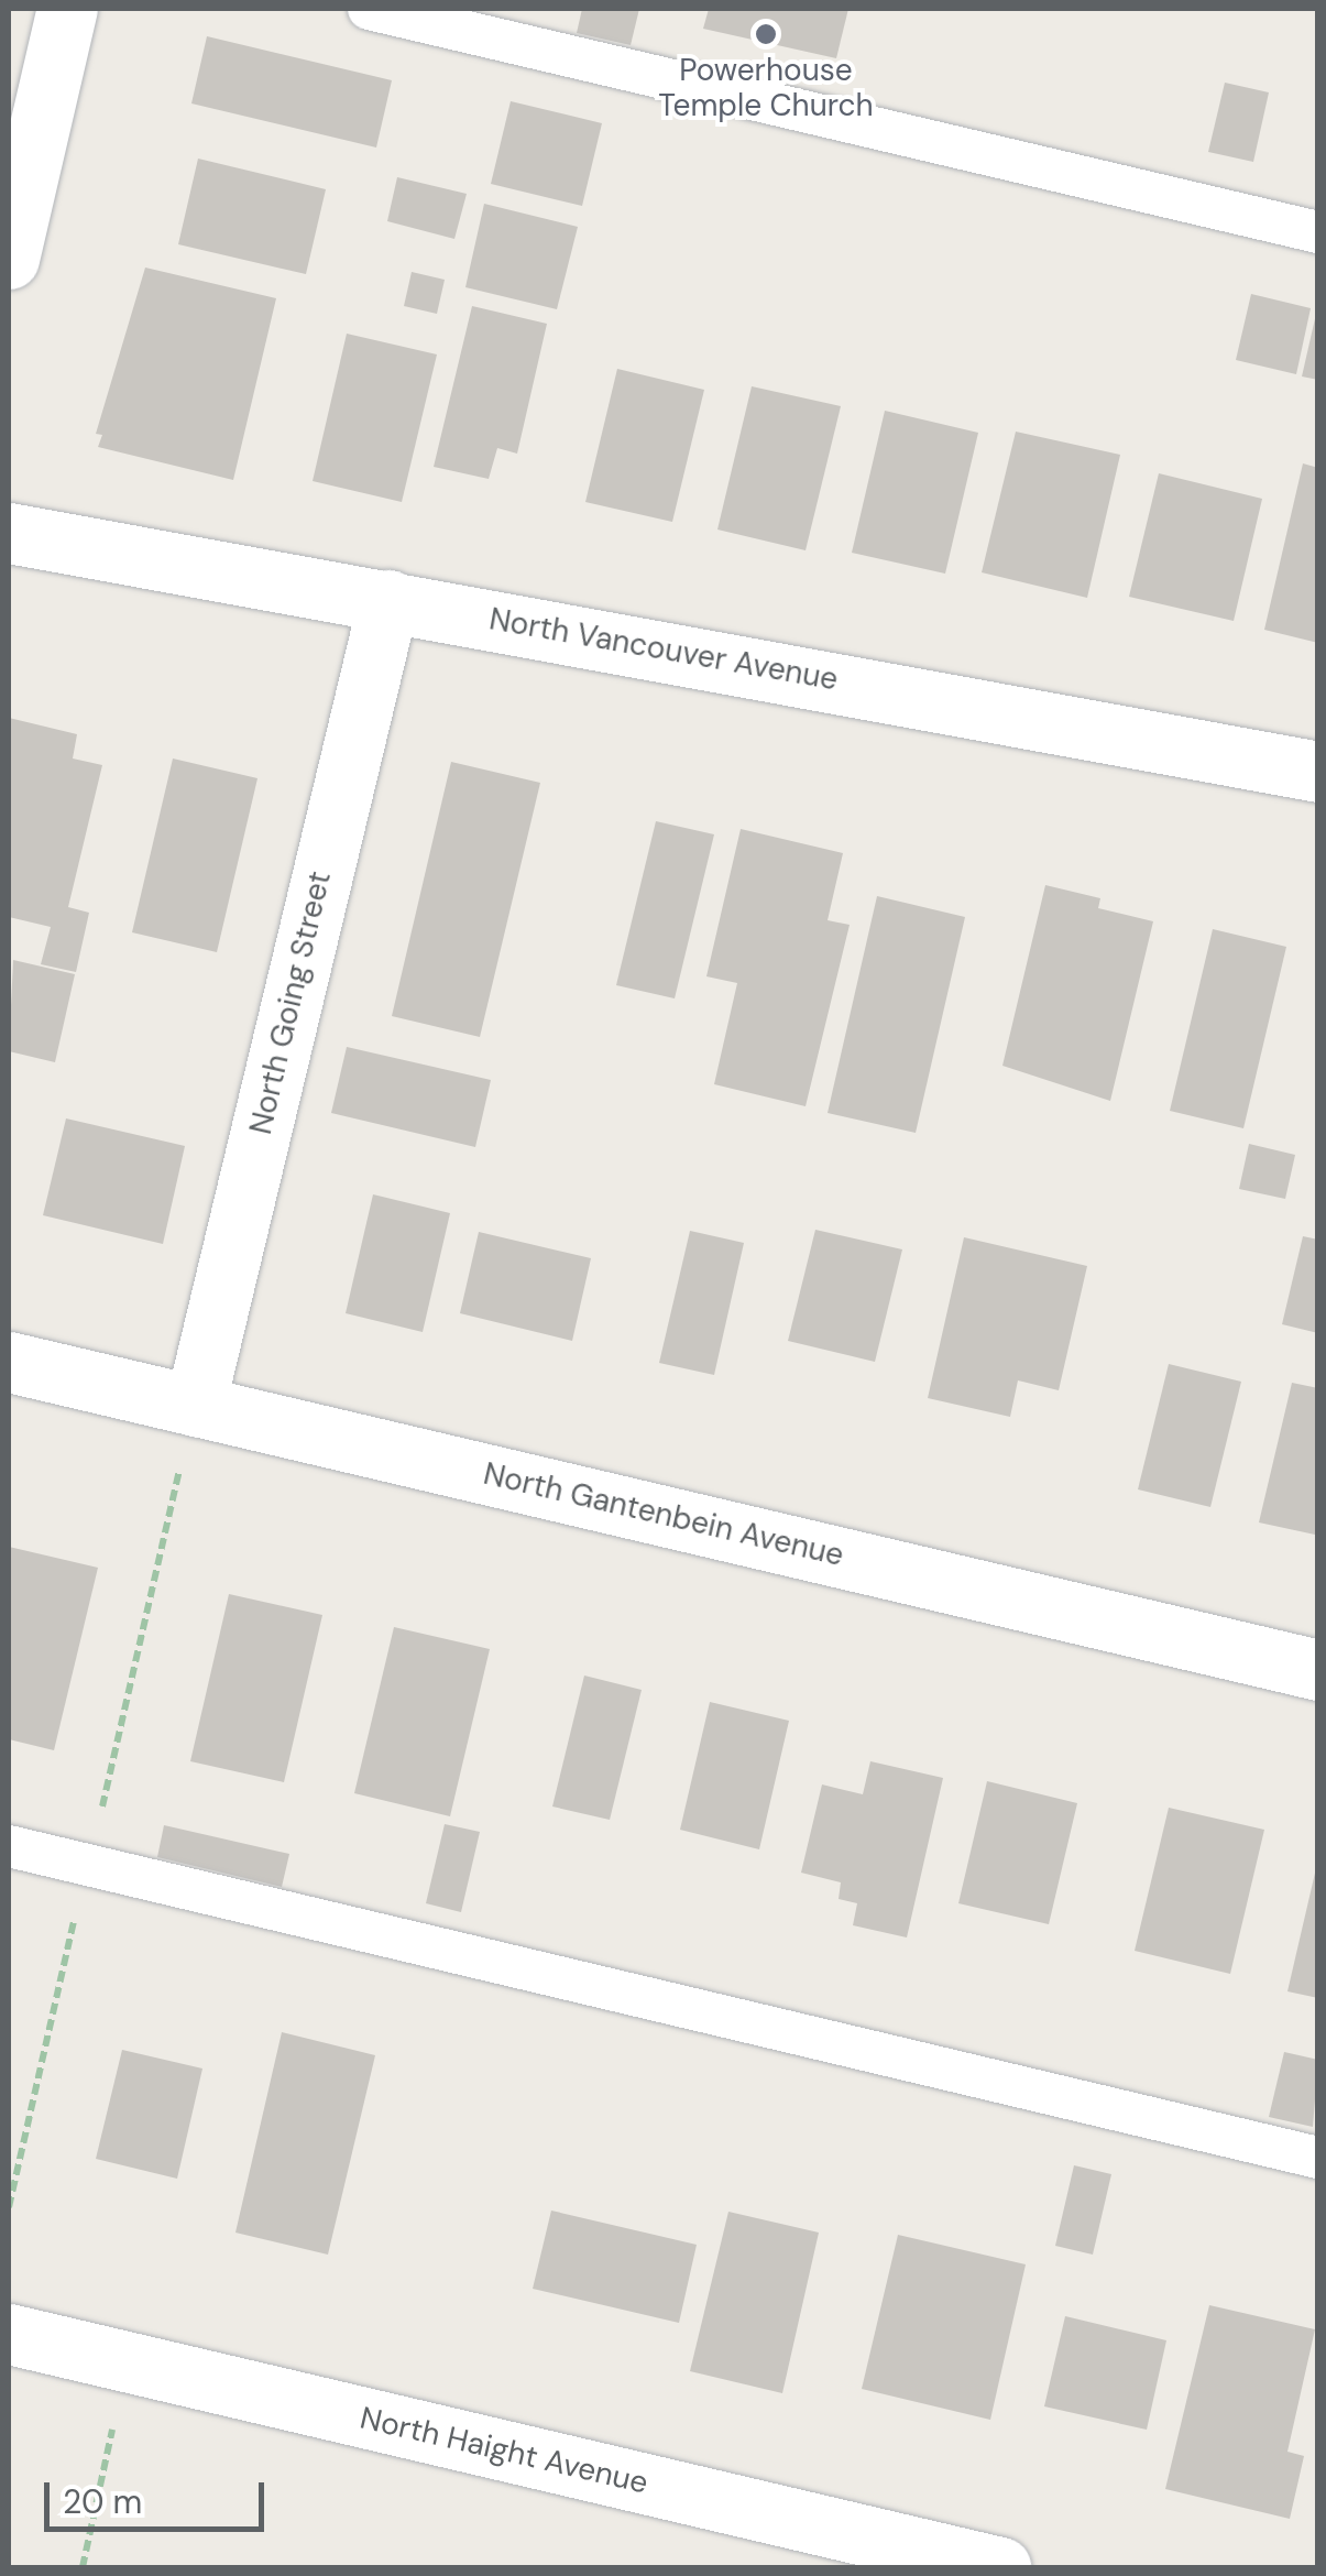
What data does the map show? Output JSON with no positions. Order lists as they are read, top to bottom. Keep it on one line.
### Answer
{"streets":{"street":["North Vancouver Avenue","North Going Street","North Gantenbein Avenue","North Haight Avenue"]},"crossings":[["North Vancouver Avenue","North Going Street"],["North Going Street","North Gantenbein Avenue"]],"places":["Powerhouse Temple Church"],"scale_bar":"20 m"}
